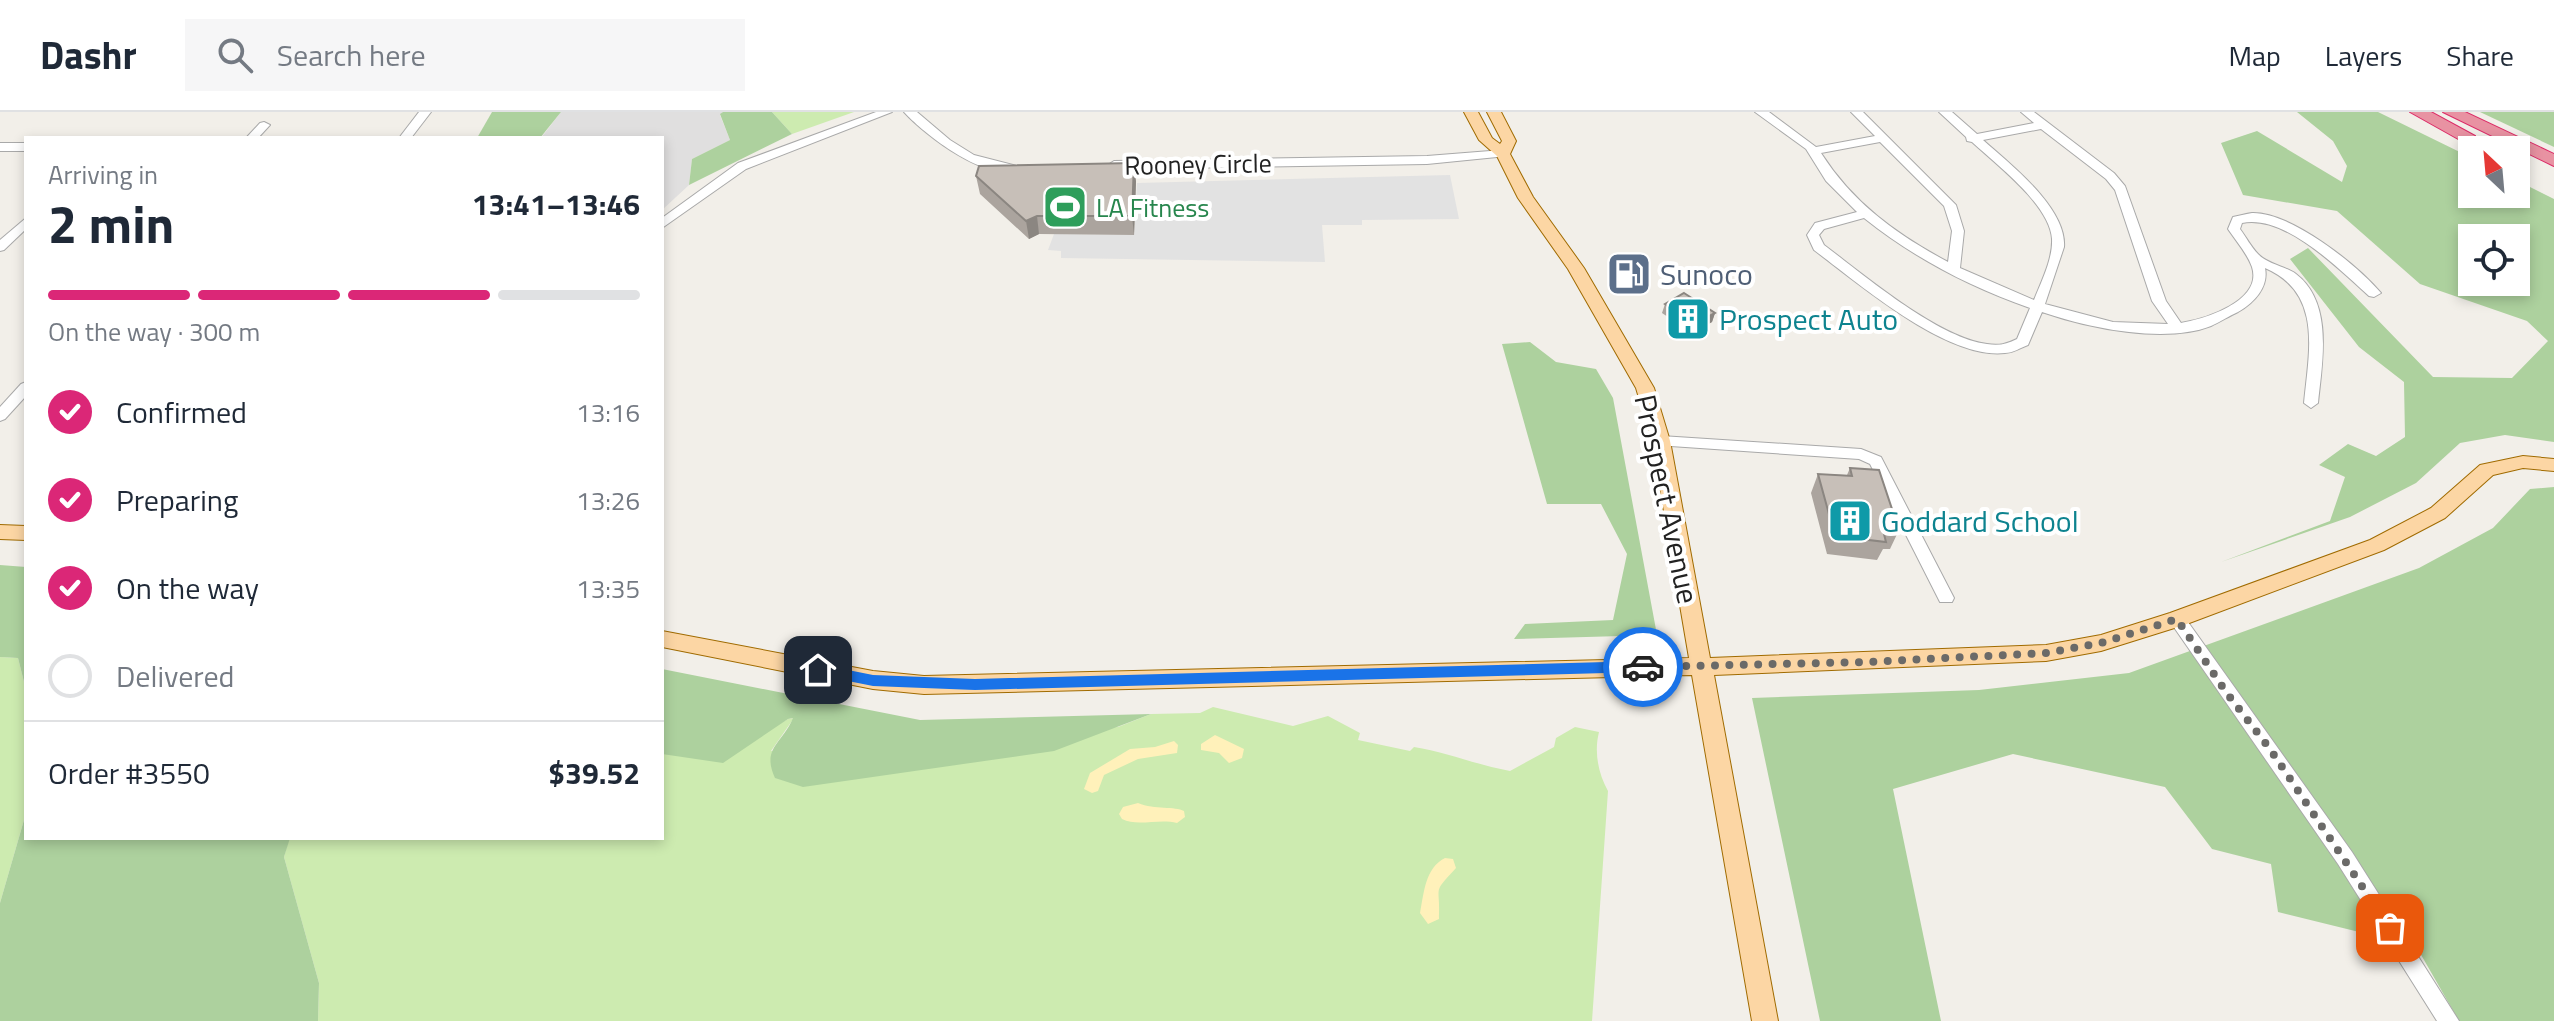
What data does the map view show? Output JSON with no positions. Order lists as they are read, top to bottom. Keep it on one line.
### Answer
{"streets":{"main road":["Prospect Avenue"],"street":["Rooney Circle"]},"crossings":[["Rooney Circle","Prospect Avenue"]],"places":{"sports":["LA Fitness"],"fuel station":["Sunoco"],"building":["Prospect Auto","Goddard School"]},"north":"top left","page":{"header":"Dashr","search":"Search here","nav":["Map","Layers","Share"],"heading":["2 min","Arriving in","13:41–13:46"],"panel":["Order #3550","$39.52"],"bar":"On the way · 300 m","list":[["Confirmed","13:16"],["Preparing","13:26"],["On the way","13:35"],"Delivered"]}}
